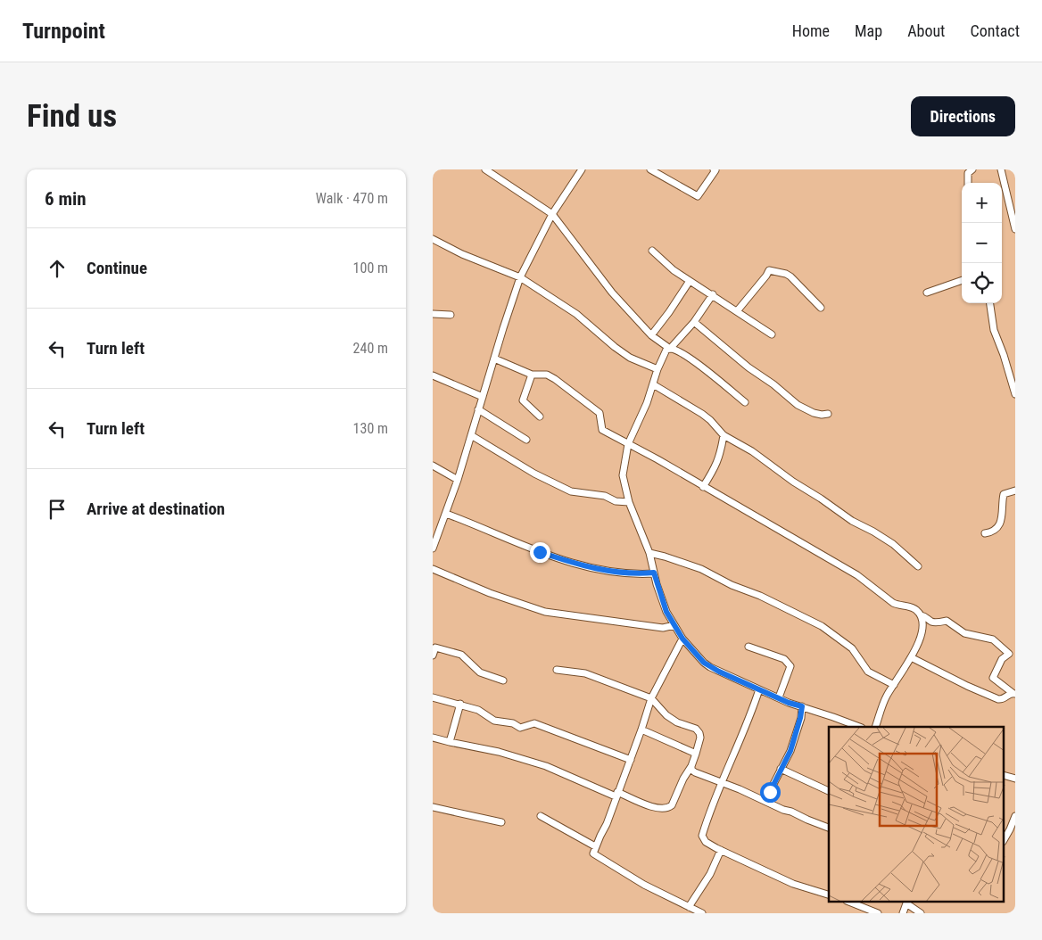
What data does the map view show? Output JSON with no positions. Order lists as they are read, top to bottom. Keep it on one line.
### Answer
{"page":{"header":"Turnpoint","nav":["Home","Map","About","Contact"],"buttons":"Directions","title":"Find us","heading":["6 min","Walk · 470 m"],"map_buttons":["+","−"],"list":[["Continue","100 m"],["Turn left","240 m"],["Turn left","130 m"],"Arrive at destination"]}}
